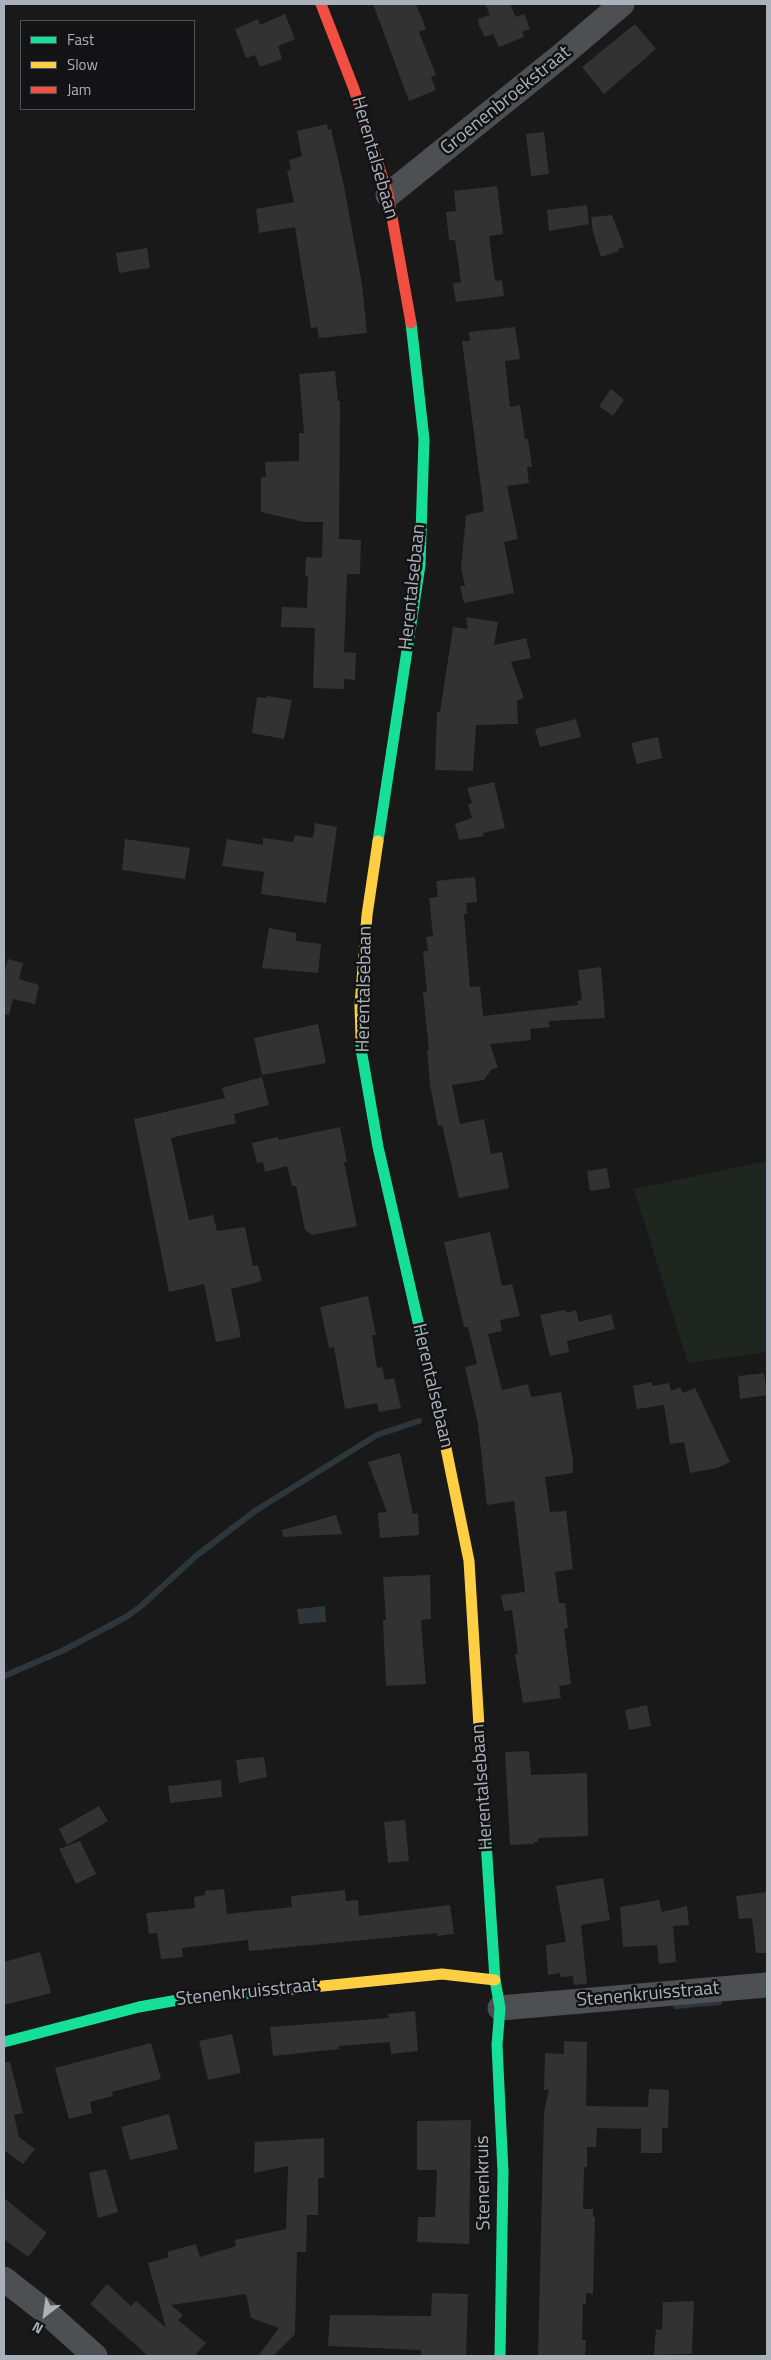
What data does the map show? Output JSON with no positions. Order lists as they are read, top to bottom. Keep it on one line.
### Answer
{"streets":{"street":["Groenenbroekstraat","Herentalsebaan","Stenenkruisstraat","Stenenkruis"]},"crossings":[["Groenenbroekstraat","Herentalsebaan"],["Herentalsebaan","Stenenkruisstraat"],["Herentalsebaan","Stenenkruis"],["Stenenkruisstraat","Stenenkruis"]],"legend":["Fast","Slow","Jam"],"north":"bottom left"}
